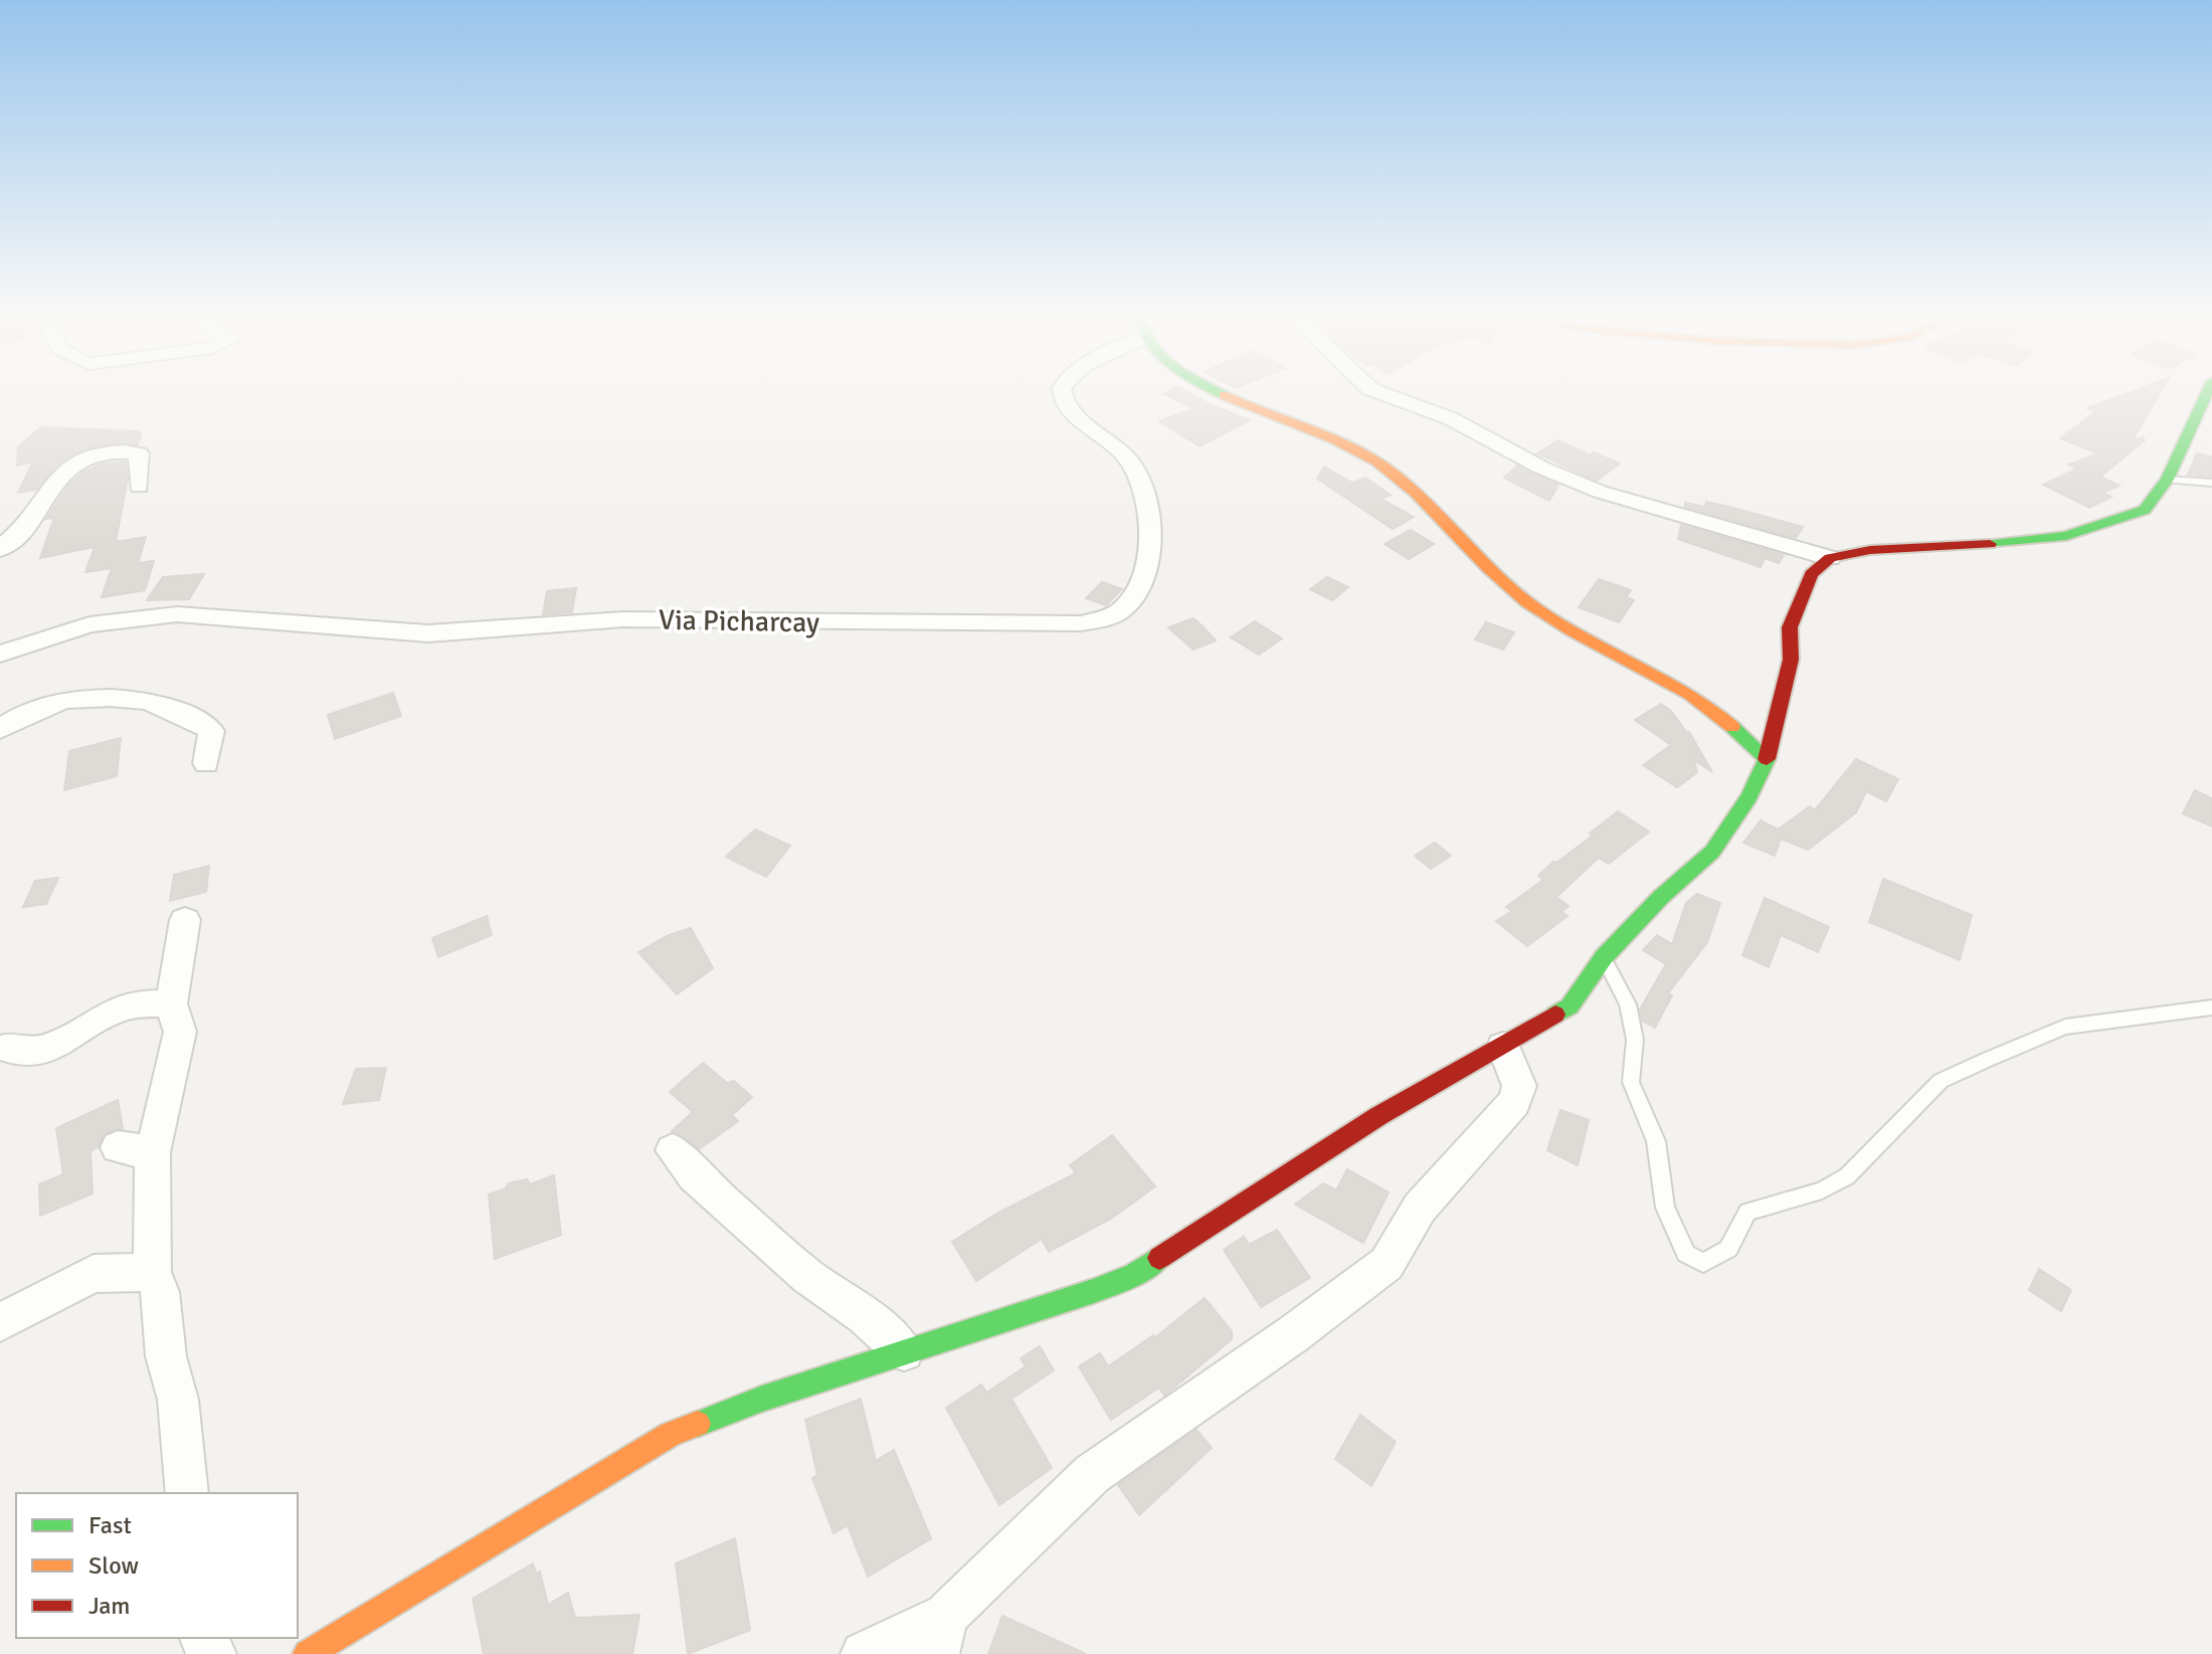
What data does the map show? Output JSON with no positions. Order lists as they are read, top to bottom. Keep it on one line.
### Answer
{"streets":{"street":["Via Picharcay"]},"legend":["Fast","Slow","Jam"]}
